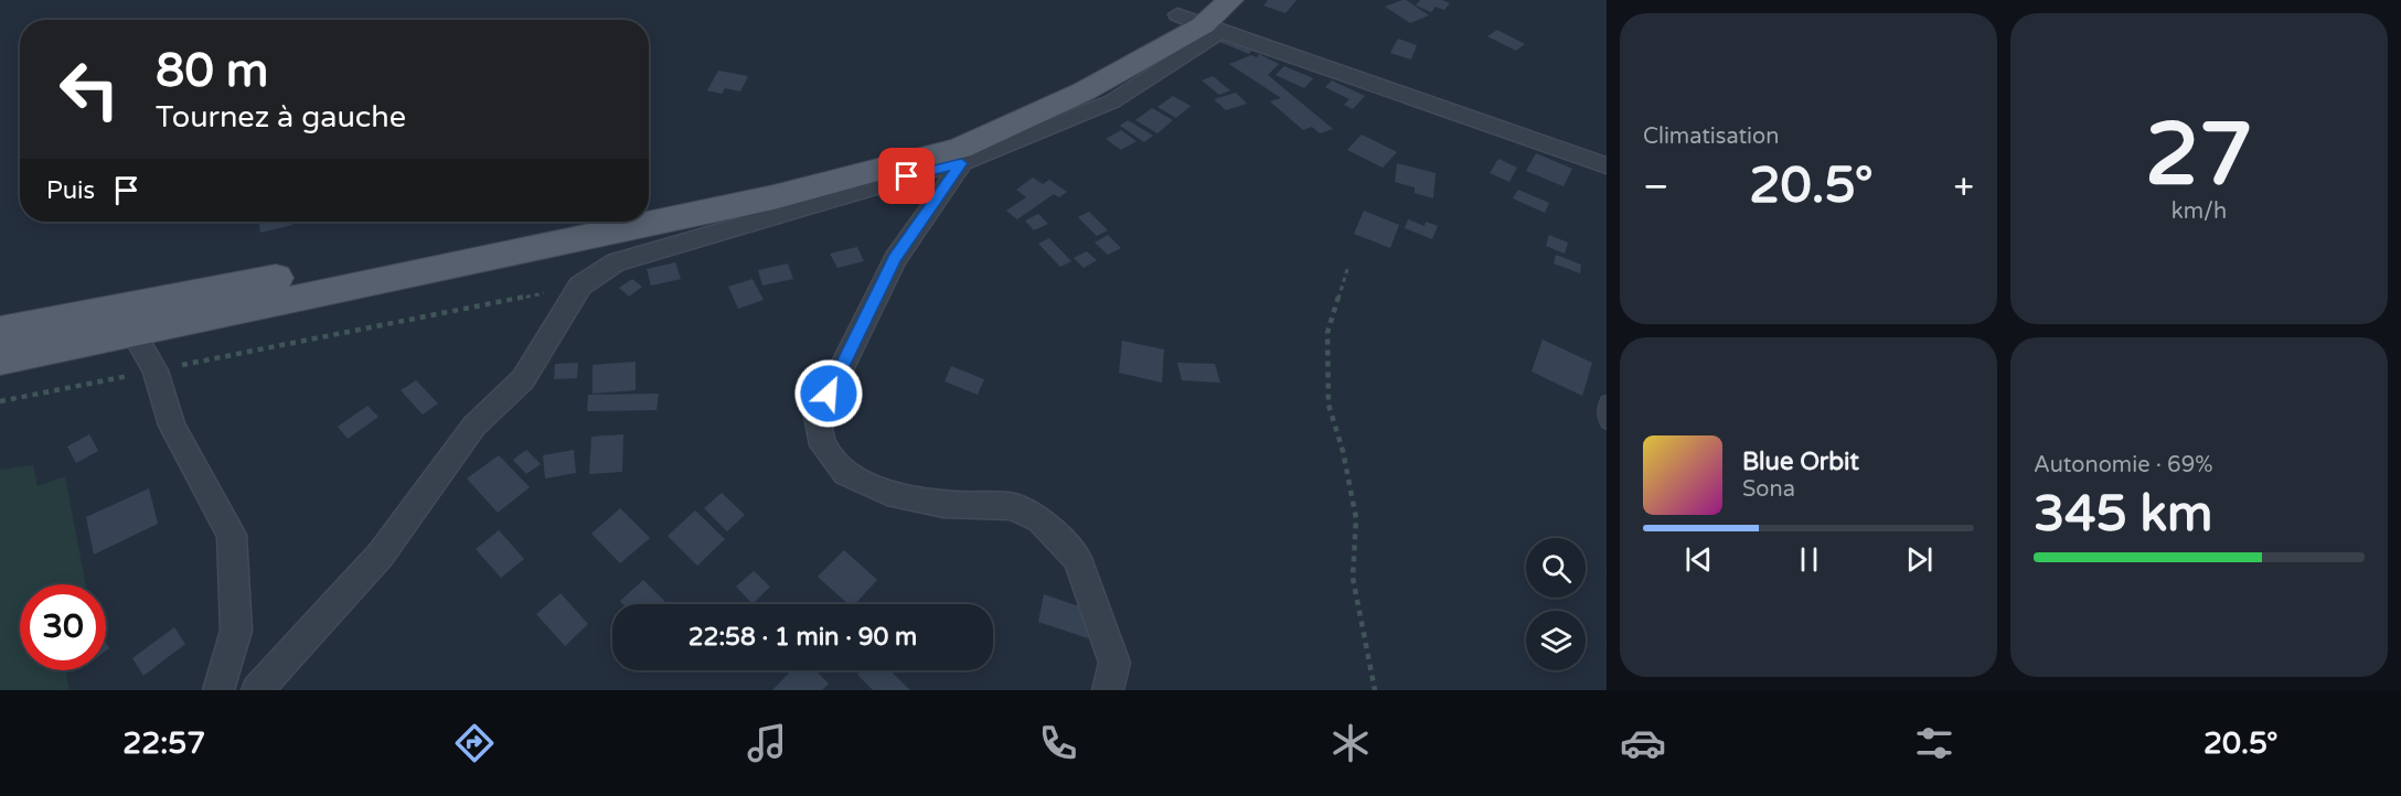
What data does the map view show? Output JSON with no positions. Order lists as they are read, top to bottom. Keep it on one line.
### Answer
{"page":{"tile":["Climatisation",["27","km/h"],["Autonomie · 69%","345 km"]],"turn":["80 m","Tournez à gauche"],"then":"Puis","heat":["−","20.5°","+"],"song":["Blue Orbit","Sona"],"limit":"30","trip":"22:58 · 1 min · 90 m","tabs":["22:57","20.5°"]}}
